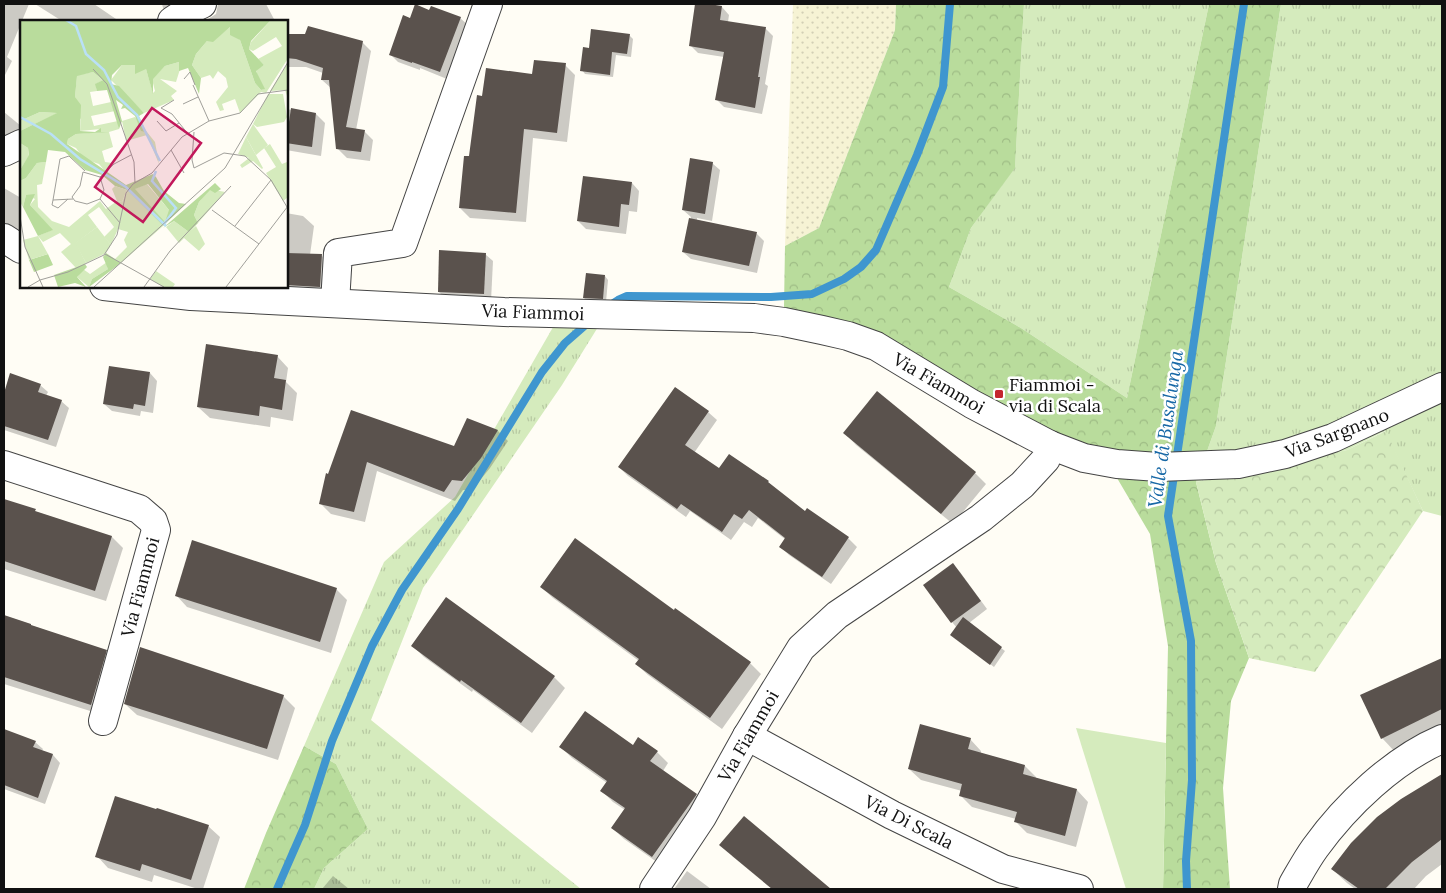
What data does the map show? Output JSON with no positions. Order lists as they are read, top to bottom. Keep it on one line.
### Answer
{"streets":{"street":["Via Fiammoi","Via Sargnano","Via Di Scala"]},"crossings":[["Via Fiammoi","Via Sargnano"],["Via Fiammoi","Via Di Scala"]],"water":["Valle di Busalunga"],"places":{"transit":["Fiammoi - via di Scala"]}}
